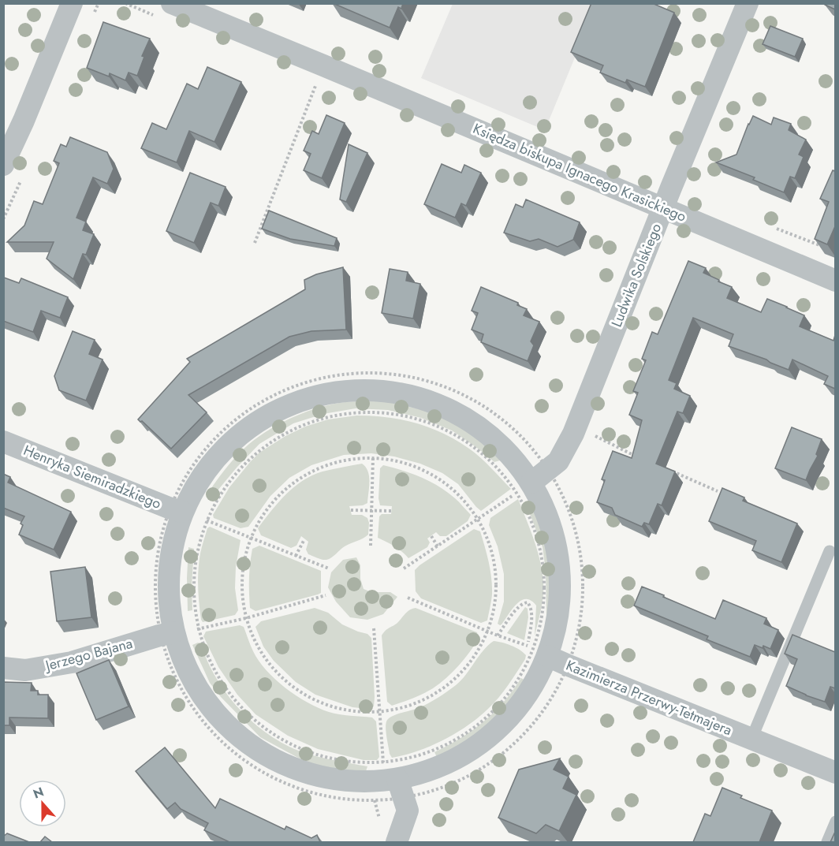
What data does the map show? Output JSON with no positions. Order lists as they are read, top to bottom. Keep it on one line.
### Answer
{"streets":{"street":["Księdza biskupa Ignacego Krasickiego","Ludwika Solskiego","Henryka Siemiradzkiego","Jerzego Bajana","Kazimierza Przerwy-Tetmajera"]},"crossings":[["Księdza biskupa Ignacego Krasickiego","Ludwika Solskiego"]],"north":"top"}
